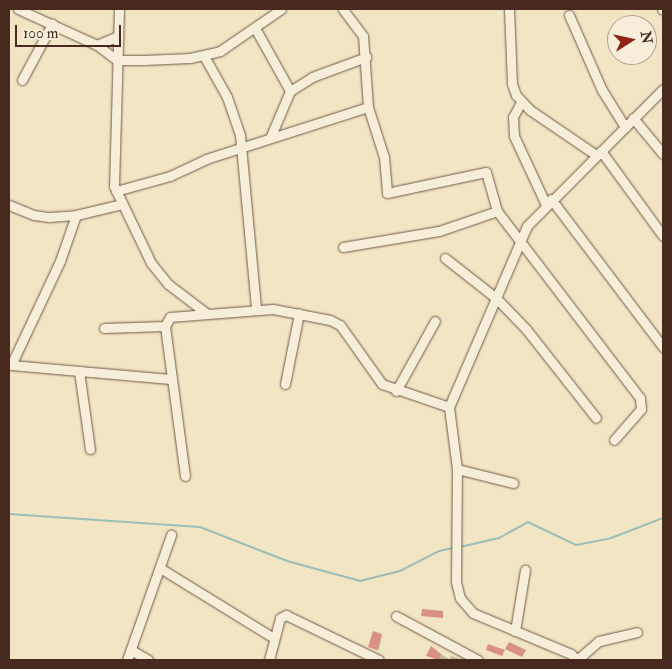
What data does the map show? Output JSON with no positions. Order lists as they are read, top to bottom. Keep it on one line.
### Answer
{"scale_bar":"100 m","north":"right"}
